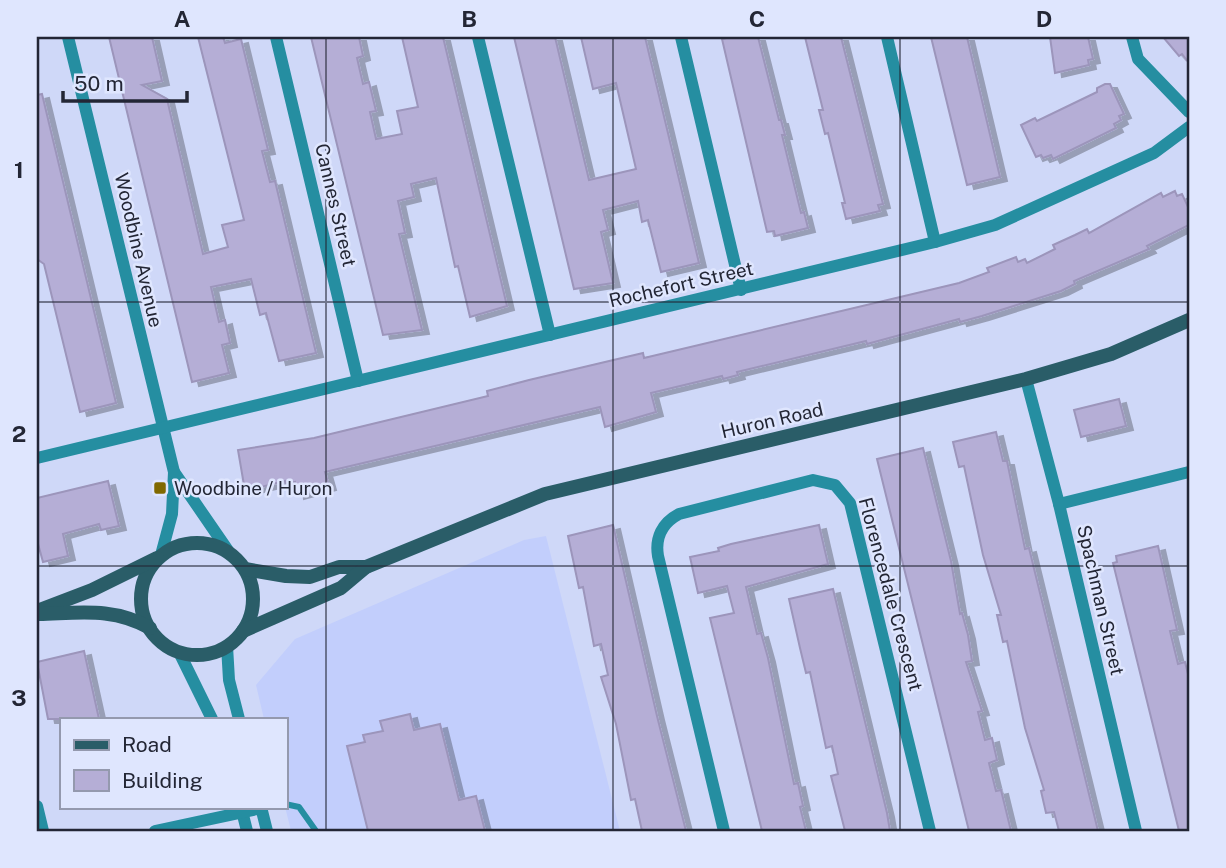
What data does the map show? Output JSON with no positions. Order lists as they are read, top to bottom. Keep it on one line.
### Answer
{"streets":{"main road":["Huron Road"],"street":["Cannes Street","Woodbine Avenue","Rochefort Street","Florencedale Crescent","Spachman Street"]},"crossings":[["Cannes Street","Rochefort Street"],["Woodbine Avenue","Rochefort Street"],["Woodbine Avenue","Huron Road"],["Huron Road","Spachman Street"]],"places":{"transit":["Woodbine / Huron"]},"legend":["Road","Building"],"scale_bar":"50 m","grid":{"columns":["A","B","C","D"],"rows":["1","2","3"]}}
